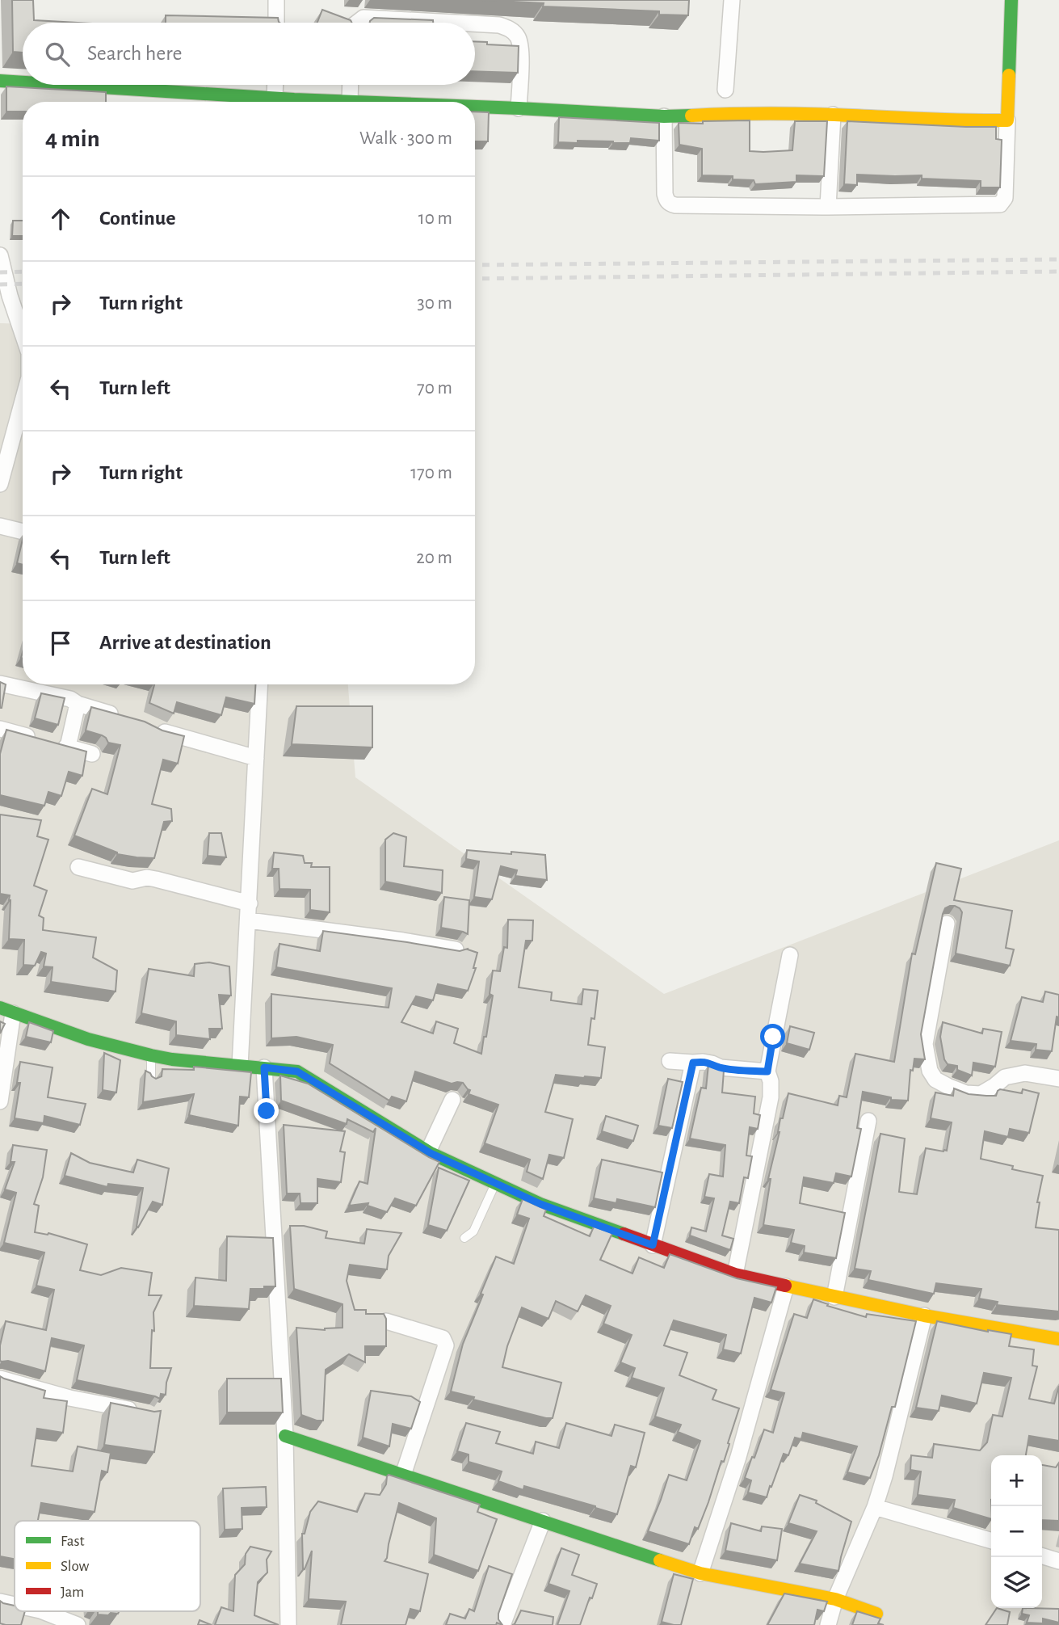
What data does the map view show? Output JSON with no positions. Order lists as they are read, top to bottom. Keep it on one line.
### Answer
{"legend":["Fast","Slow","Jam"],"page":{"search":"Search here","heading":["4 min","Walk · 300 m"],"list":[["Continue","10 m"],["Turn right","30 m"],["Turn left","70 m"],["Turn right","170 m"],["Turn left","20 m"],"Arrive at destination"],"map_buttons":["+","−"]}}
